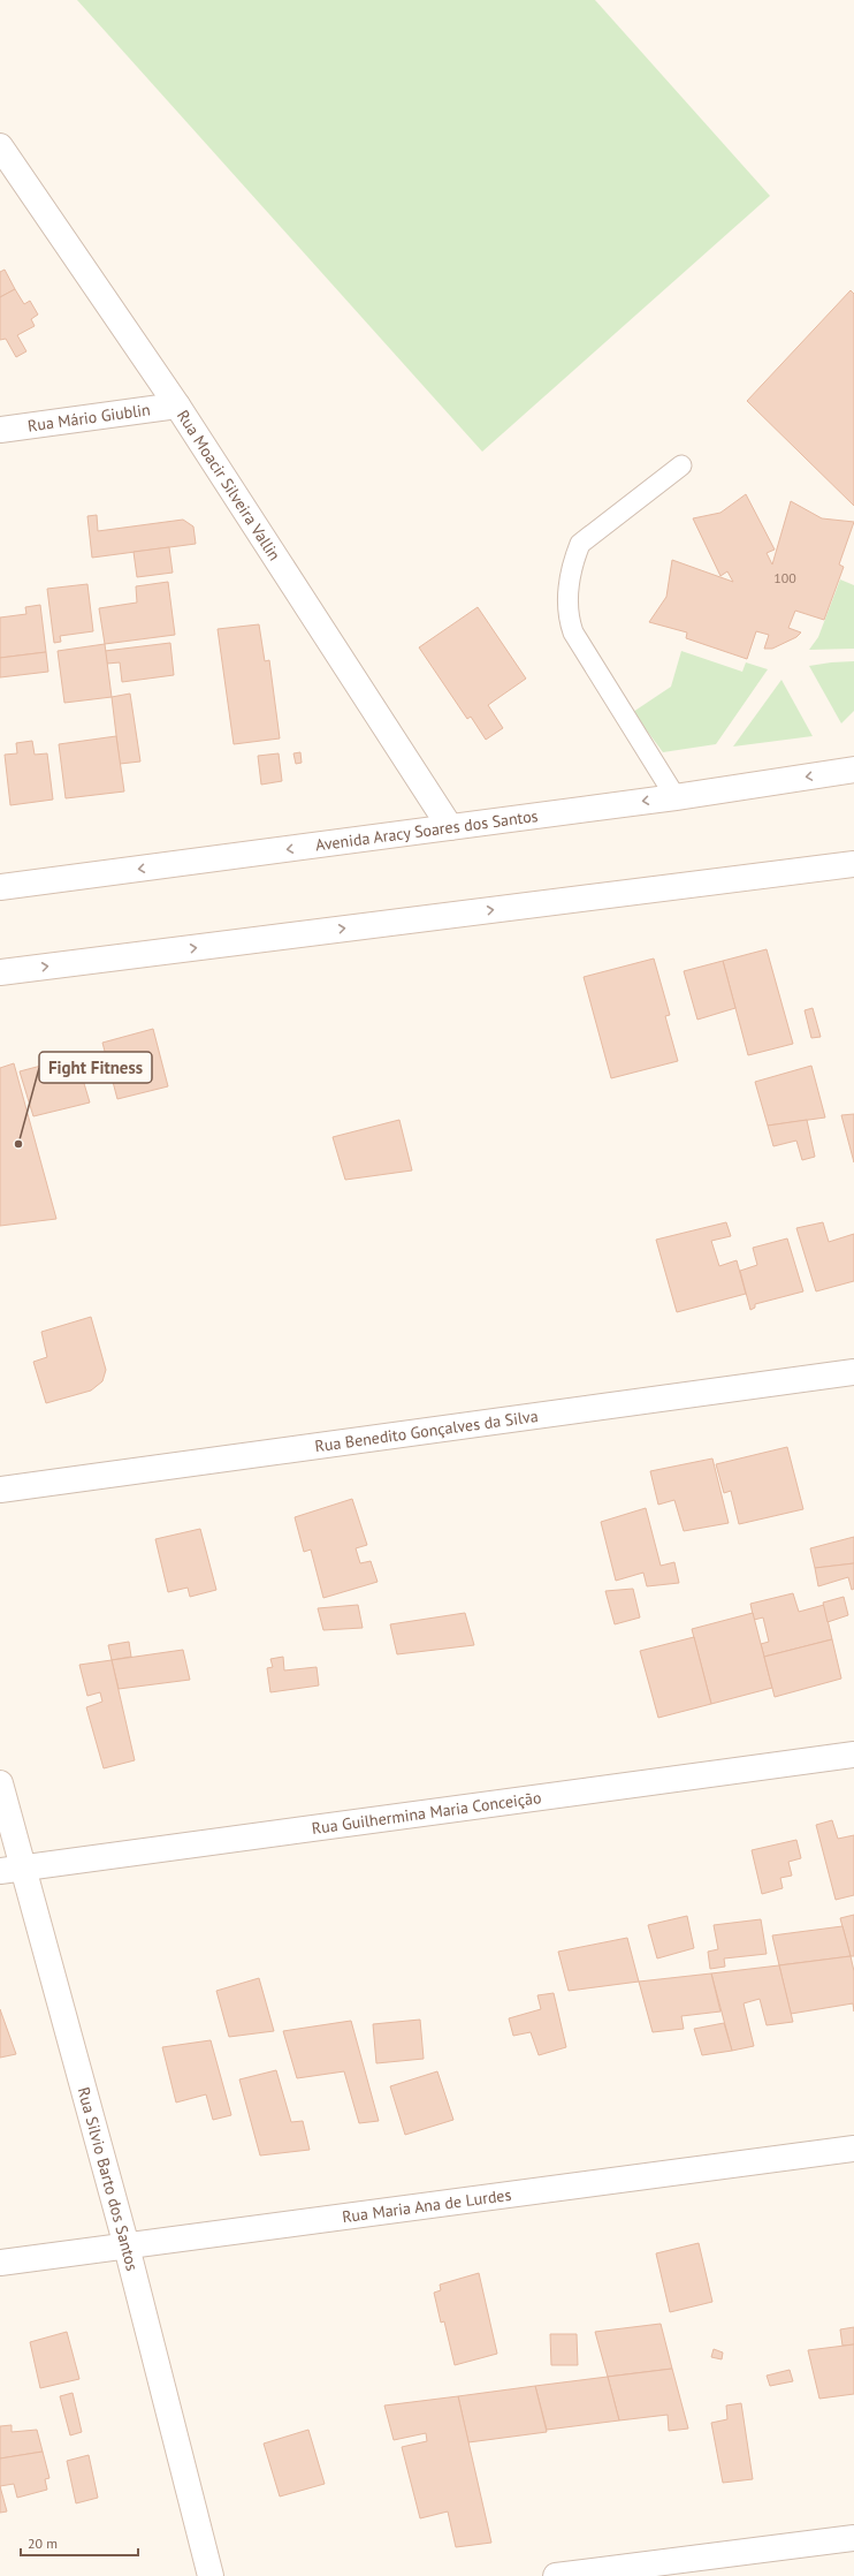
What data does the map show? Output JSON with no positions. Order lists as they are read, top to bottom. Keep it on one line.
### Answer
{"streets":{"street":["Rua Mário Giublin","Rua Moacir Silveira Vallin","Avenida Aracy Soares dos Santos","Rua Benedito Gonçalves da Silva","Rua Guilhermina Maria Conceição","Rua Silvio Barto dos Santos","Rua Maria Ana de Lurdes"]},"crossings":[["Rua Mário Giublin","Rua Moacir Silveira Vallin"],["Rua Moacir Silveira Vallin","Avenida Aracy Soares dos Santos"],["Rua Guilhermina Maria Conceição","Rua Silvio Barto dos Santos"],["Rua Silvio Barto dos Santos","Rua Maria Ana de Lurdes"]],"places":["Fight Fitness"],"house_numbers":["100"],"scale_bar":"20 m"}
